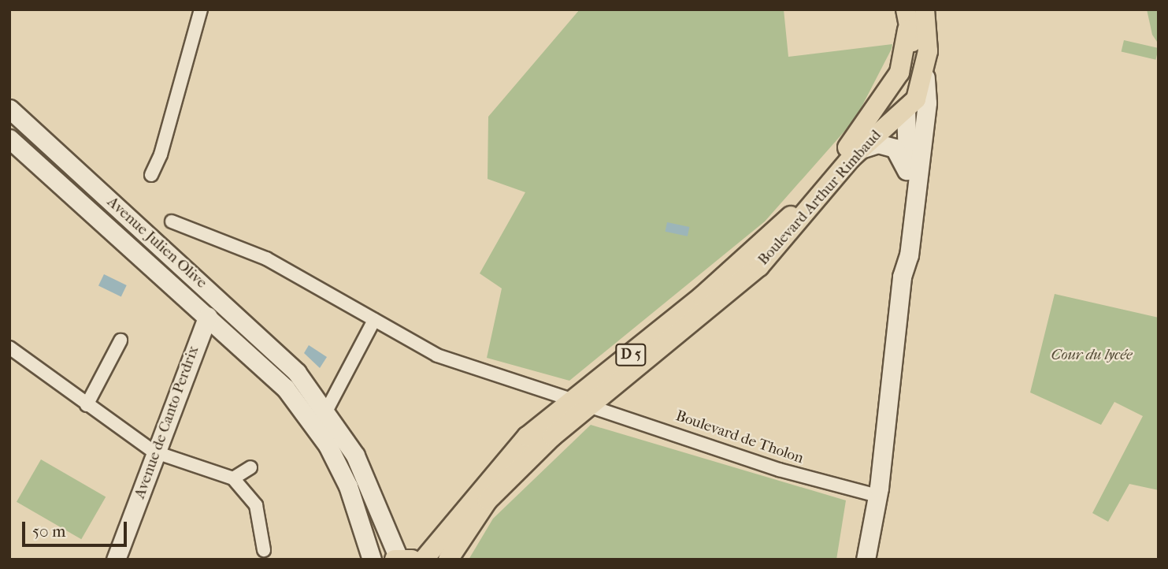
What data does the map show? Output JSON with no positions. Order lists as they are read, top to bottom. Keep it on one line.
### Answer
{"streets":{"main road":["Boulevard Arthur Rimbaud","Avenue Julien Olive","D 5","Avenue de Canto Perdrix"],"street":["Boulevard de Tholon"]},"crossings":[["Boulevard Arthur Rimbaud","D 5"],["Boulevard Arthur Rimbaud","Boulevard de Tholon"],["Avenue Julien Olive","Avenue de Canto Perdrix"]],"parks":["Cour du lycée"],"scale_bar":"50 m"}
